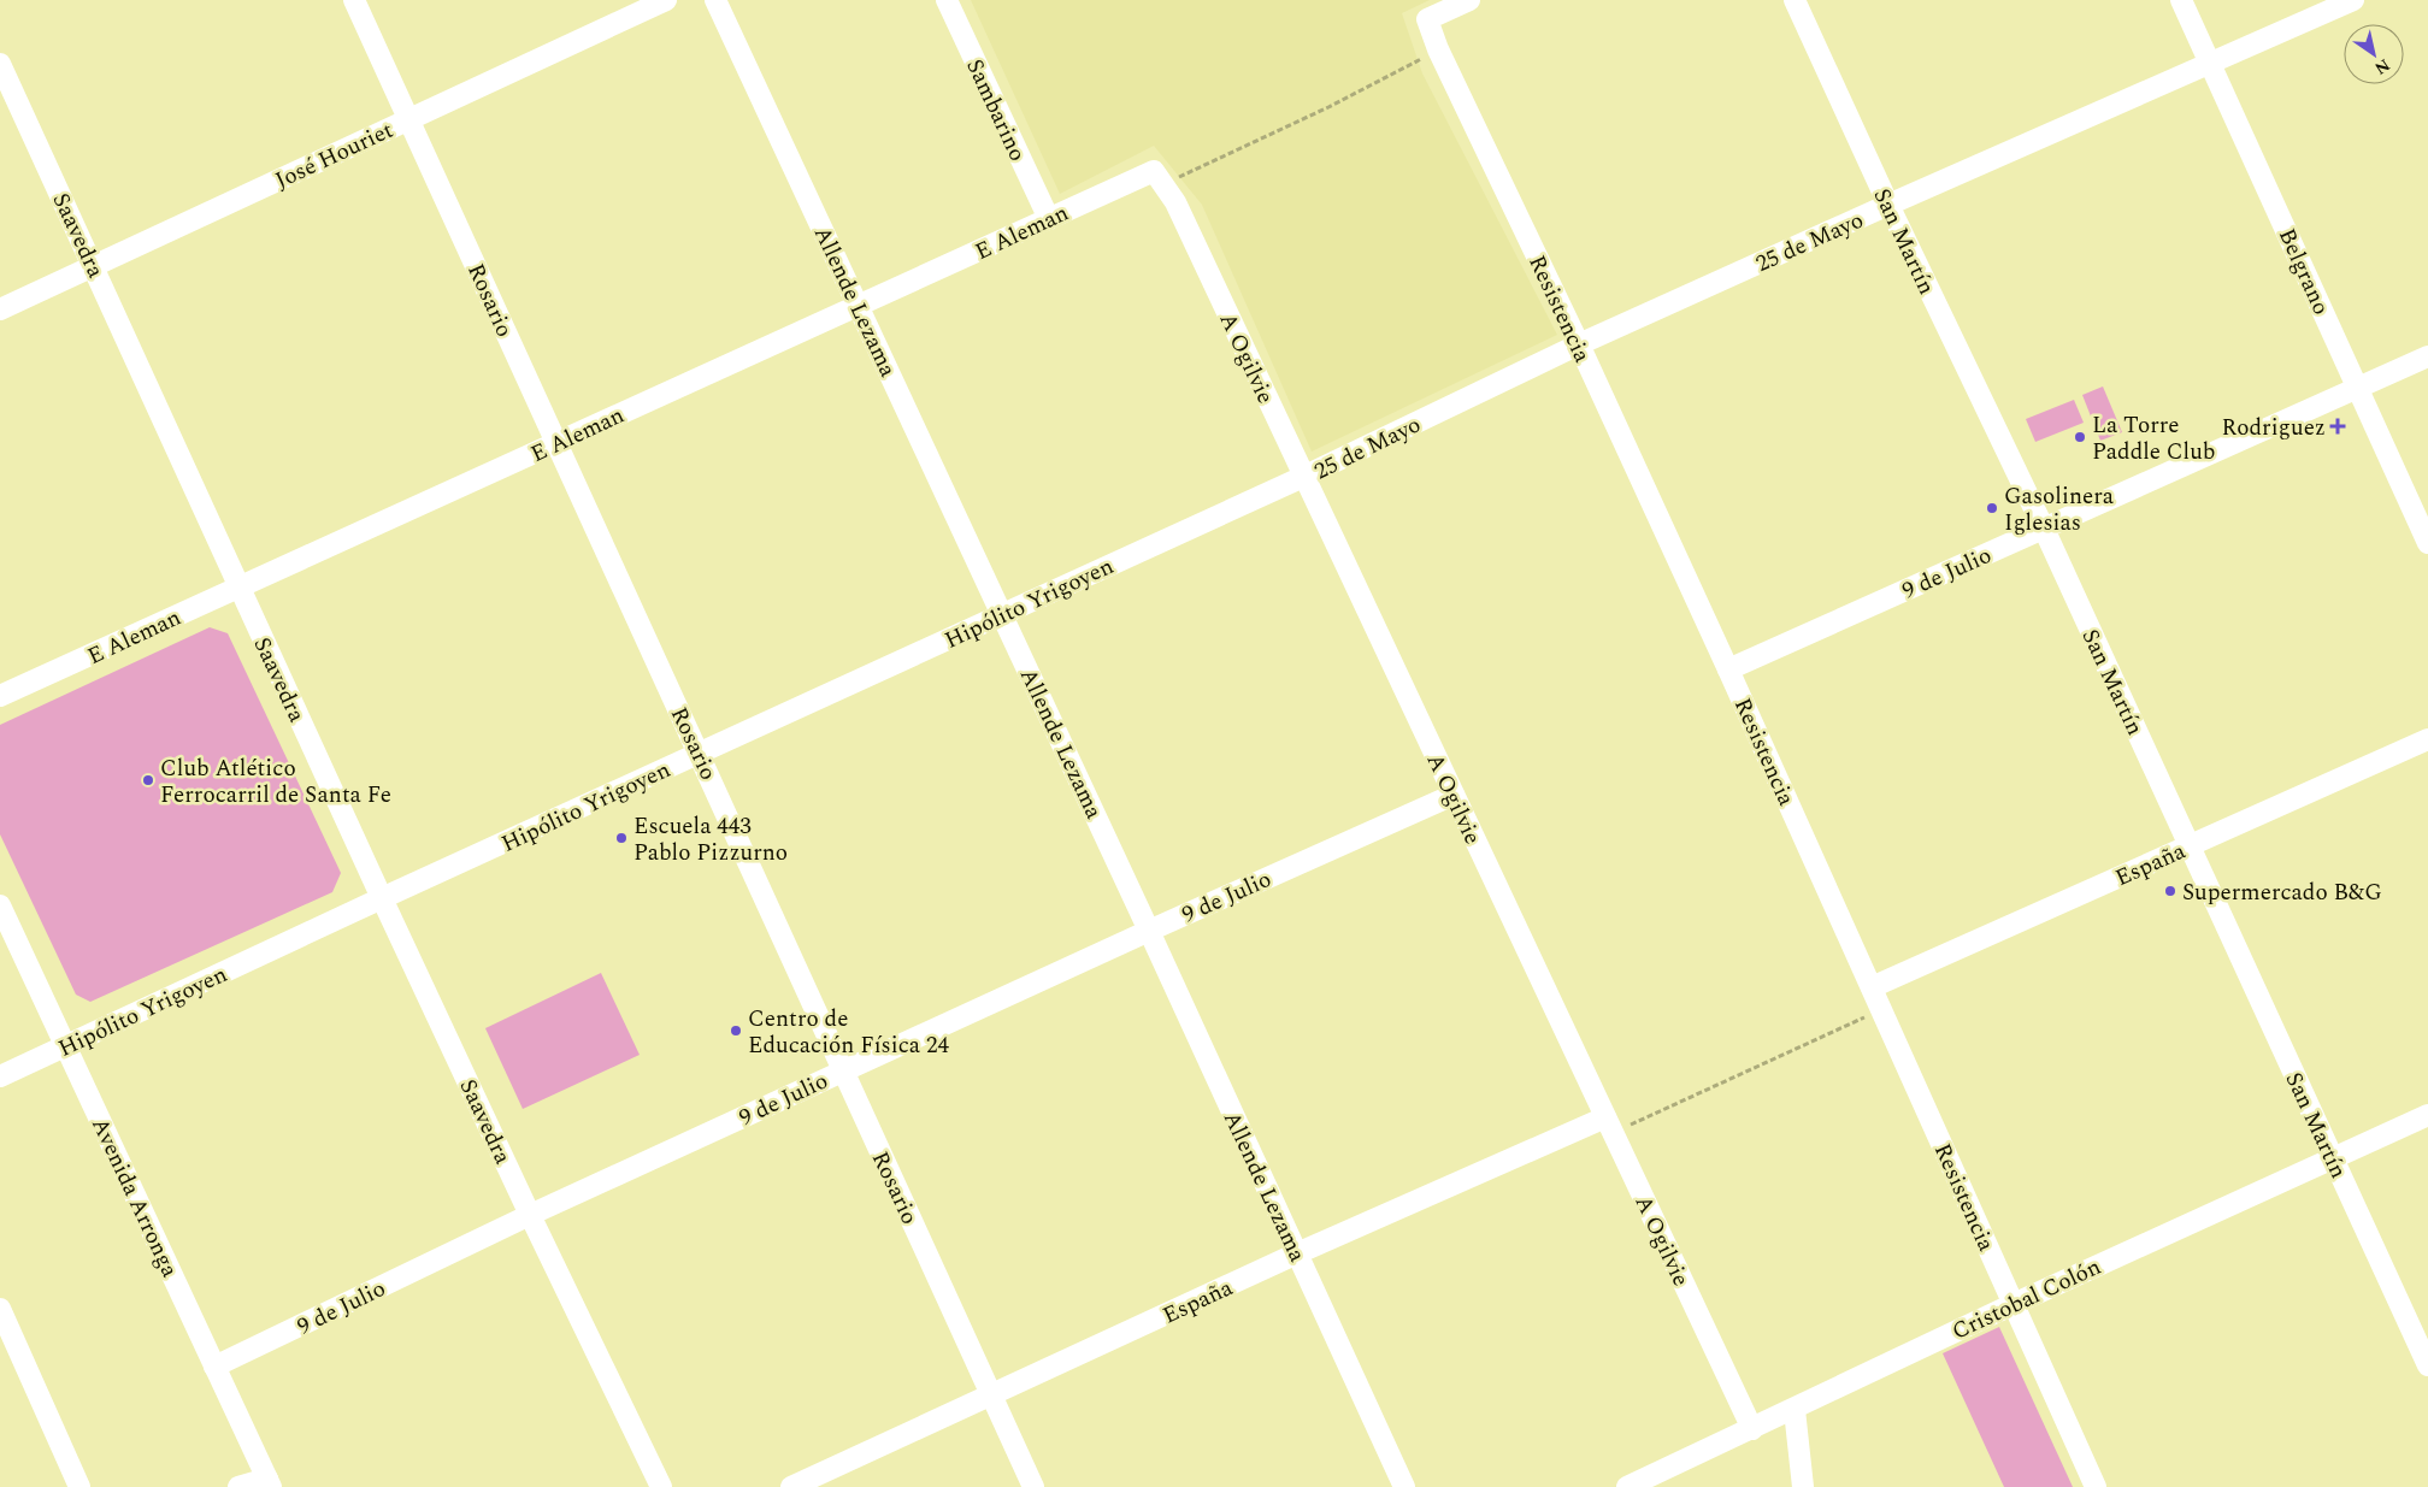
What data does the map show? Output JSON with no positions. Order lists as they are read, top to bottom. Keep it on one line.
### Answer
{"streets":{"street":["Sambarino","José Houriet","E Aleman","Saavedra","25 de Mayo","San Martín","Belgrano","Rosario","Allende Lezama","Resistencia","A Ogilvie","9 de Julio","Hipólito Yrigoyen","España","Avenida Arronga","Cristobal Colón"]},"crossings":[["Sambarino","E Aleman"],["José Houriet","Saavedra"],["José Houriet","Rosario"],["E Aleman","Saavedra"],["E Aleman","Rosario"],["E Aleman","Allende Lezama"],["E Aleman","A Ogilvie"],["Saavedra","9 de Julio"],["Saavedra","Hipólito Yrigoyen"],["25 de Mayo","San Martín"],["25 de Mayo","Belgrano"],["25 de Mayo","Resistencia"],["25 de Mayo","A Ogilvie"],["25 de Mayo","Hipólito Yrigoyen"],["San Martín","9 de Julio"],["San Martín","España"],["San Martín","Cristobal Colón"],["Belgrano","9 de Julio"],["Rosario","9 de Julio"],["Rosario","Hipólito Yrigoyen"],["Rosario","España"],["Allende Lezama","9 de Julio"],["Allende Lezama","Hipólito Yrigoyen"],["Allende Lezama","España"],["Resistencia","9 de Julio"],["Resistencia","España"],["Resistencia","Cristobal Colón"],["A Ogilvie","9 de Julio"],["A Ogilvie","Hipólito Yrigoyen"],["A Ogilvie","España"],["A Ogilvie","Cristobal Colón"],["9 de Julio","Avenida Arronga"],["Hipólito Yrigoyen","Avenida Arronga"]],"places":{"health":["Rodriguez"],"other":["La Torre Paddle Club","Gasolinera Iglesias","Club Atlético Ferrocarril de Santa Fe","Escuela 443 Pablo Pizzurno","Supermercado B&G","Centro de Educación Física 24"]},"north":"bottom right"}
